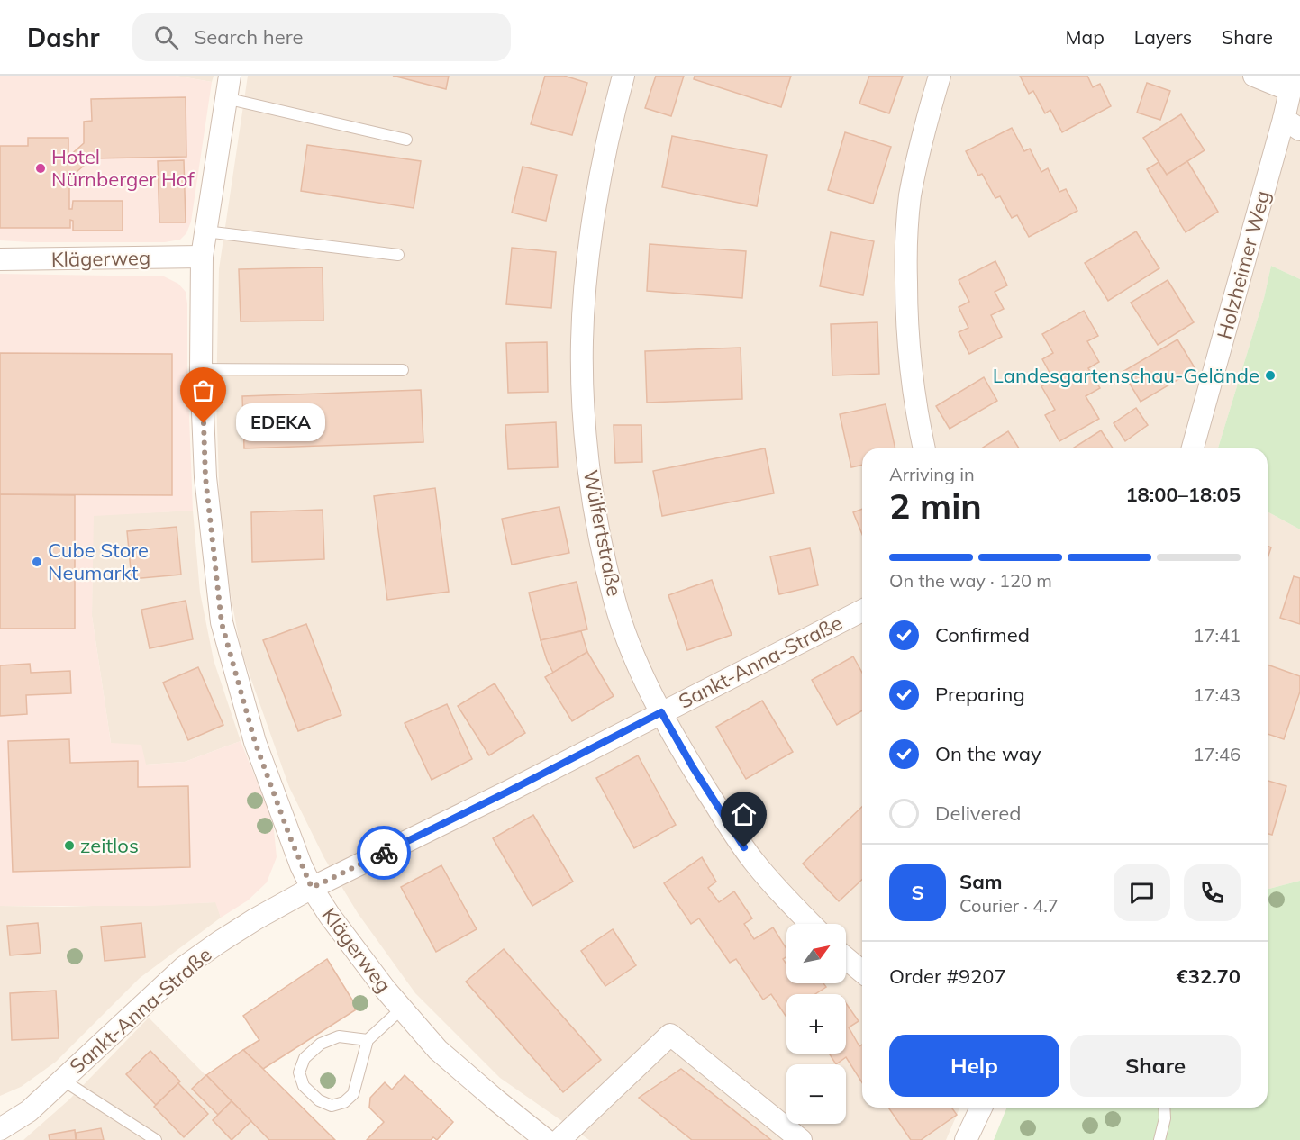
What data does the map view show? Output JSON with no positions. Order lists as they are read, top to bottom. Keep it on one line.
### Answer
{"streets":{"street":["Klägerweg","Holzheimer Weg","Wülfertstraße","Sankt-Anna-Straße"]},"crossings":[["Klägerweg","Sankt-Anna-Straße"],["Wülfertstraße","Sankt-Anna-Straße"]],"places":["Hotel Nürnberger Hof","Landesgartenschau-Gelände","EDEKA","Cube Store Neumarkt","zeitlos"],"north":"top right","page":{"header":"Dashr","search":"Search here","nav":["Map","Layers","Share"],"bubble":"EDEKA","heading":["2 min","Arriving in","18:00–18:05"],"panel":["Sam","Courier · 4.7","Order #9207","€32.70"],"bar":"On the way · 120 m","list":[["Confirmed","17:41"],["Preparing","17:43"],["On the way","17:46"],"Delivered"],"round":"S","map_buttons":["+","−"],"buttons":["Help","Share"]}}
